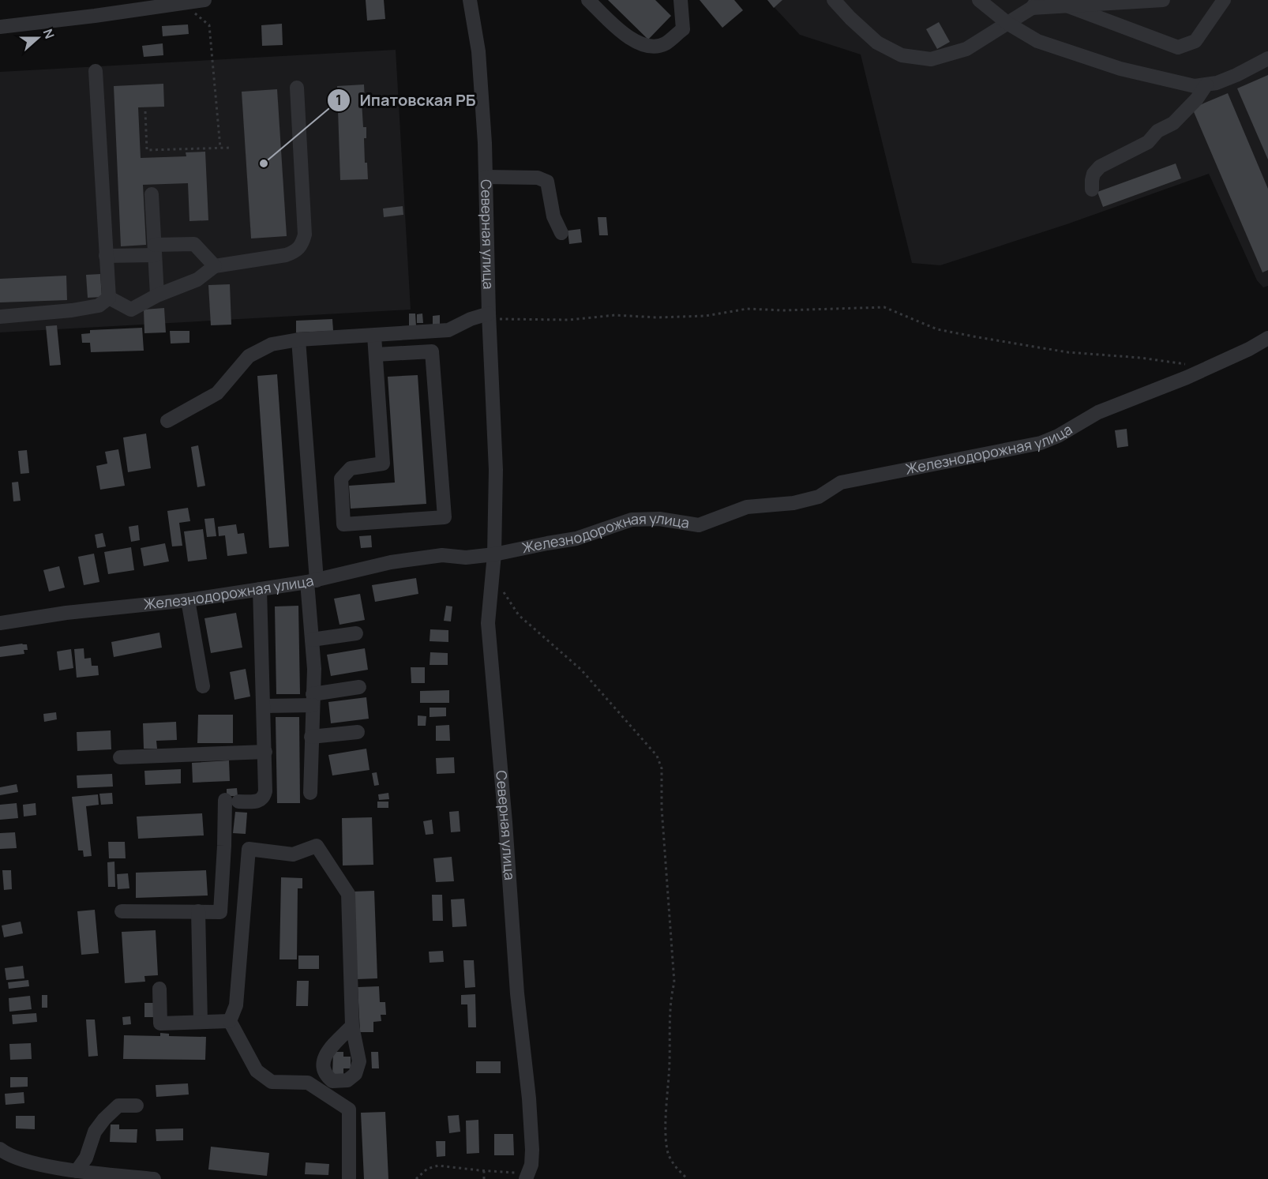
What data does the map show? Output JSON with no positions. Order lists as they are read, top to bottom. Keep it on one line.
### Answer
{"streets":{"street":["Северная улица","Железнодорожная улица"]},"crossings":[["Северная улица","Железнодорожная улица"]],"places":["Ипатовская РБ"],"north":"right"}
